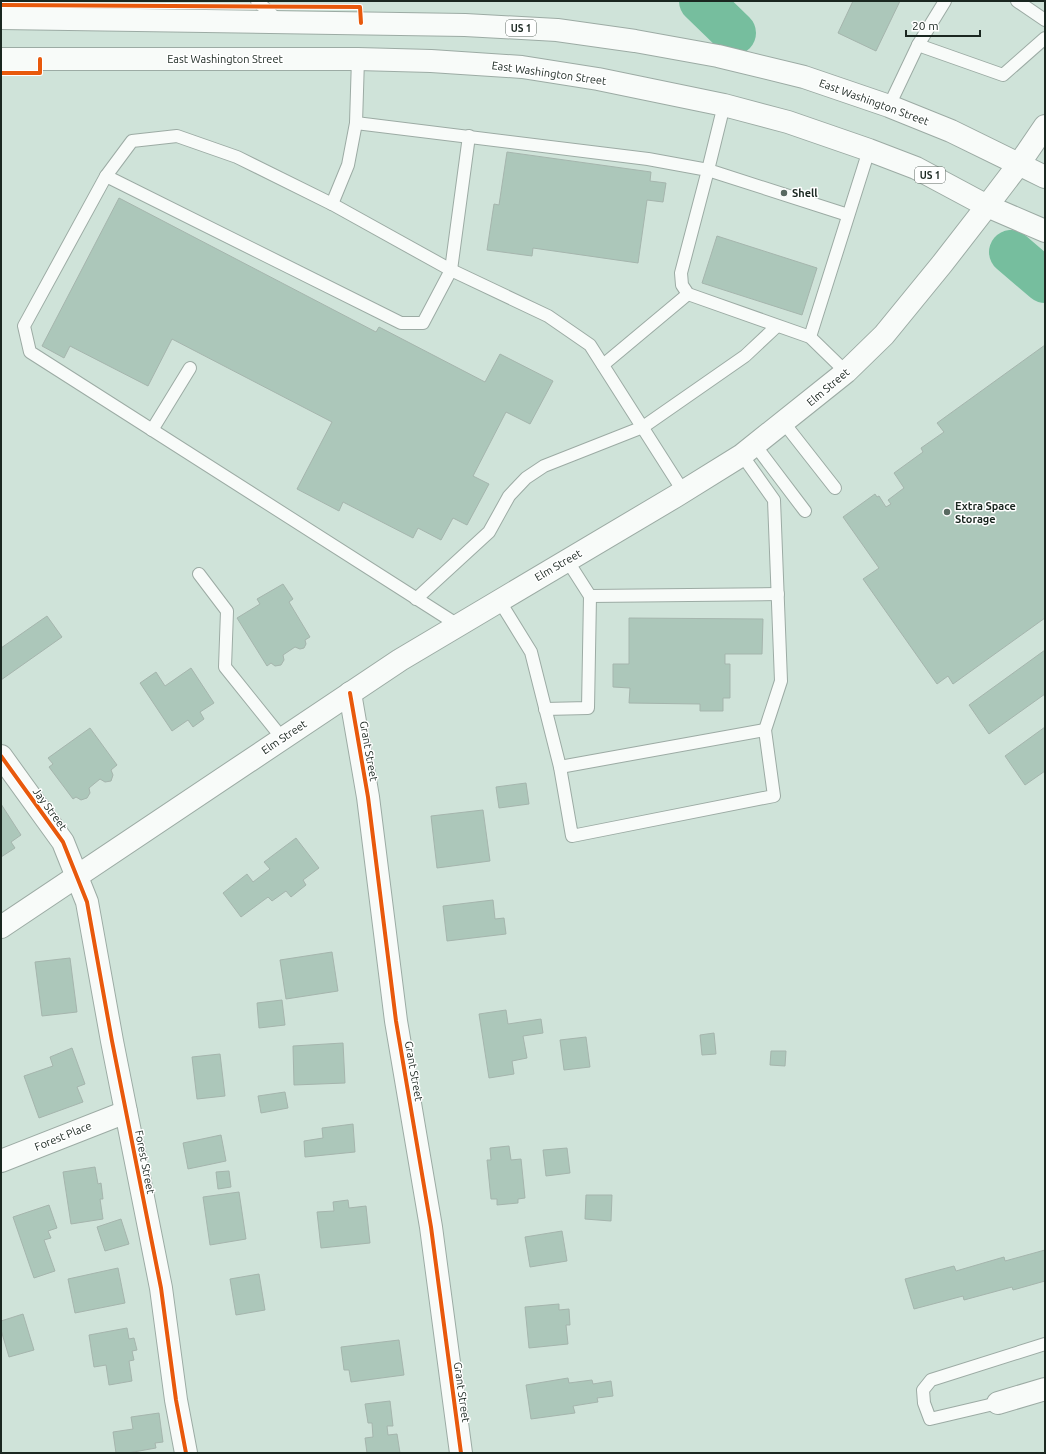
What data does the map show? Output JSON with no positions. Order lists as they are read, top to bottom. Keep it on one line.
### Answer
{"streets":{"main road":["US 1","East Washington Street","Elm Street","Grant Street","Jay Street","Forest Place","Forest Street"]},"crossings":[["East Washington Street","Elm Street"],["Elm Street","Grant Street"],["Elm Street","Jay Street"],["Elm Street","Forest Street"],["Jay Street","Forest Street"],["Forest Place","Forest Street"]],"places":["Shell","Extra Space Storage"],"scale_bar":"20 m"}
